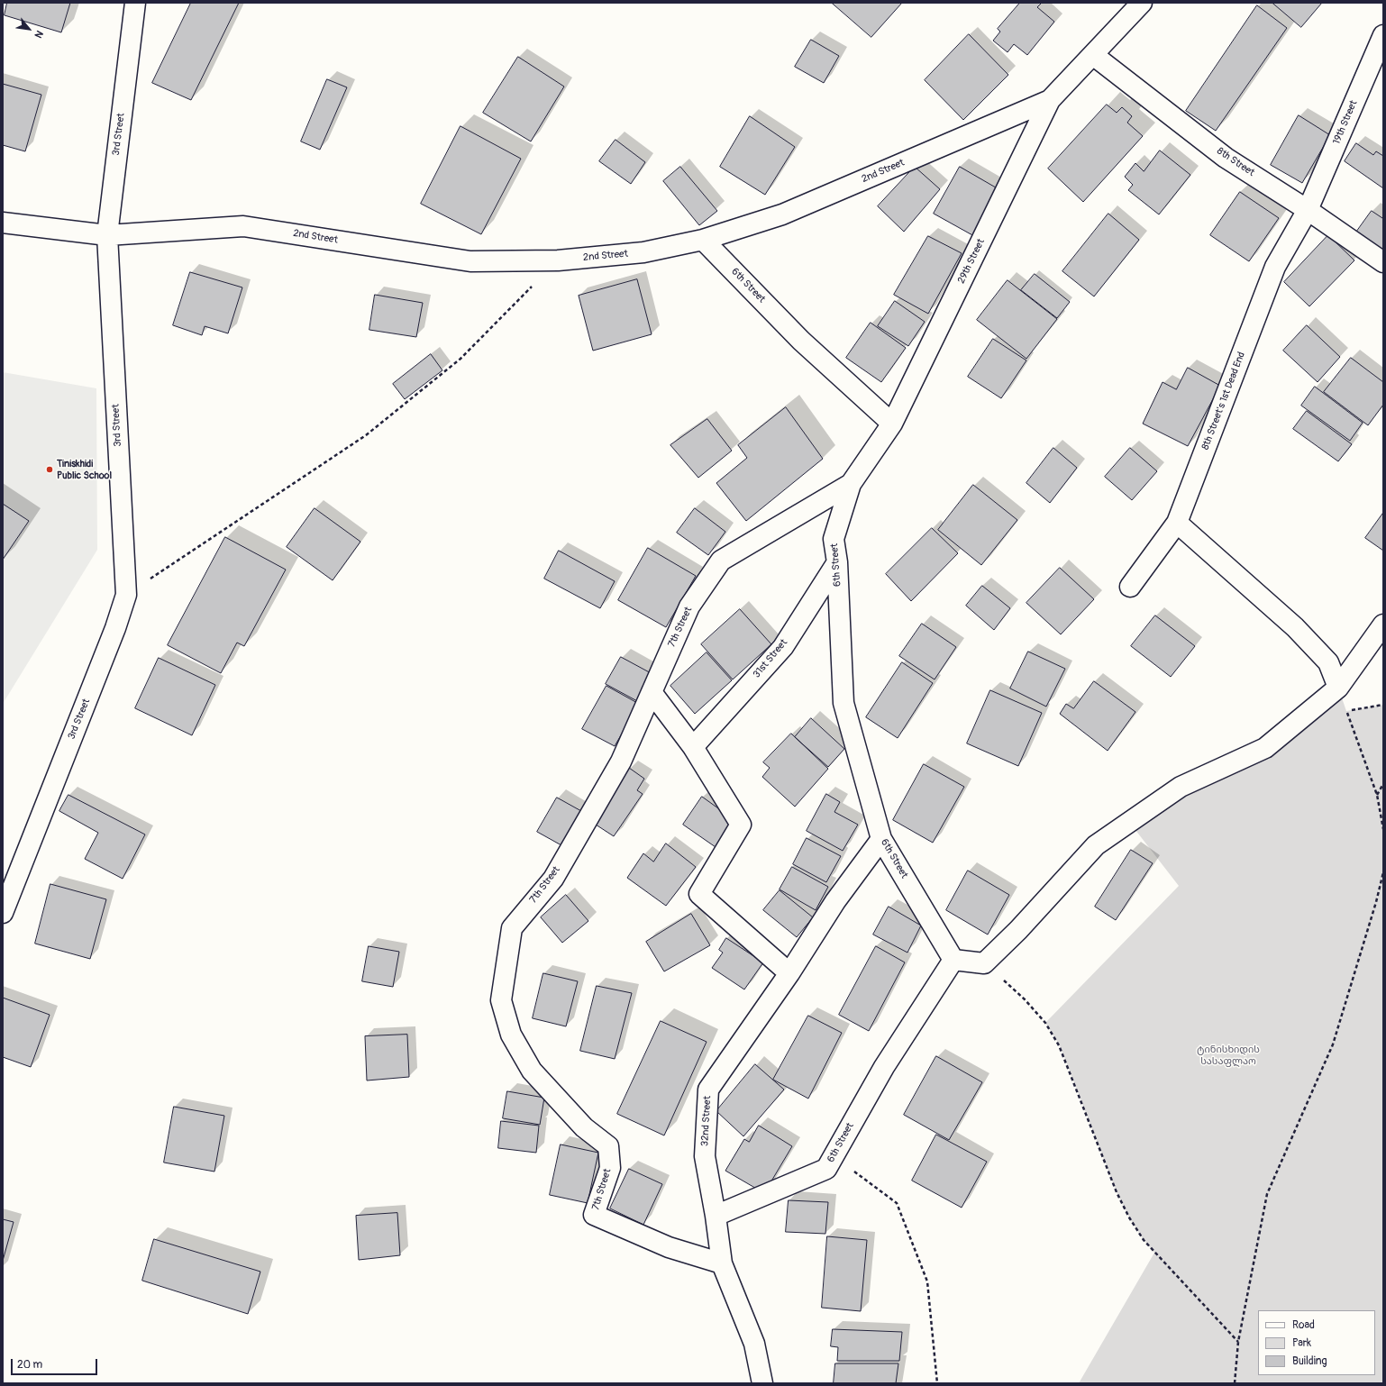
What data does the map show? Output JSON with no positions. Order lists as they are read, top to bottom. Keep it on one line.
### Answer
{"streets":{"street":["19th Street","3rd Street","8th Street","2nd Street","29th Street","6th Street","8th Street's 1st Dead End","7th Street","31st Street","32nd Street"]},"crossings":[["19th Street","8th Street"],["19th Street","8th Street's 1st Dead End"],["3rd Street","2nd Street"],["8th Street","2nd Street"],["8th Street","8th Street's 1st Dead End"],["2nd Street","29th Street"],["2nd Street","6th Street"],["29th Street","6th Street"],["6th Street","7th Street"],["6th Street","31st Street"],["6th Street","32nd Street"],["7th Street","32nd Street"]],"parks":["ტინისხიდის სასაფლაო"],"places":["Tiniskhidi Public School"],"legend":["Road","Park","Building"],"scale_bar":"20 m","north":"bottom right"}
